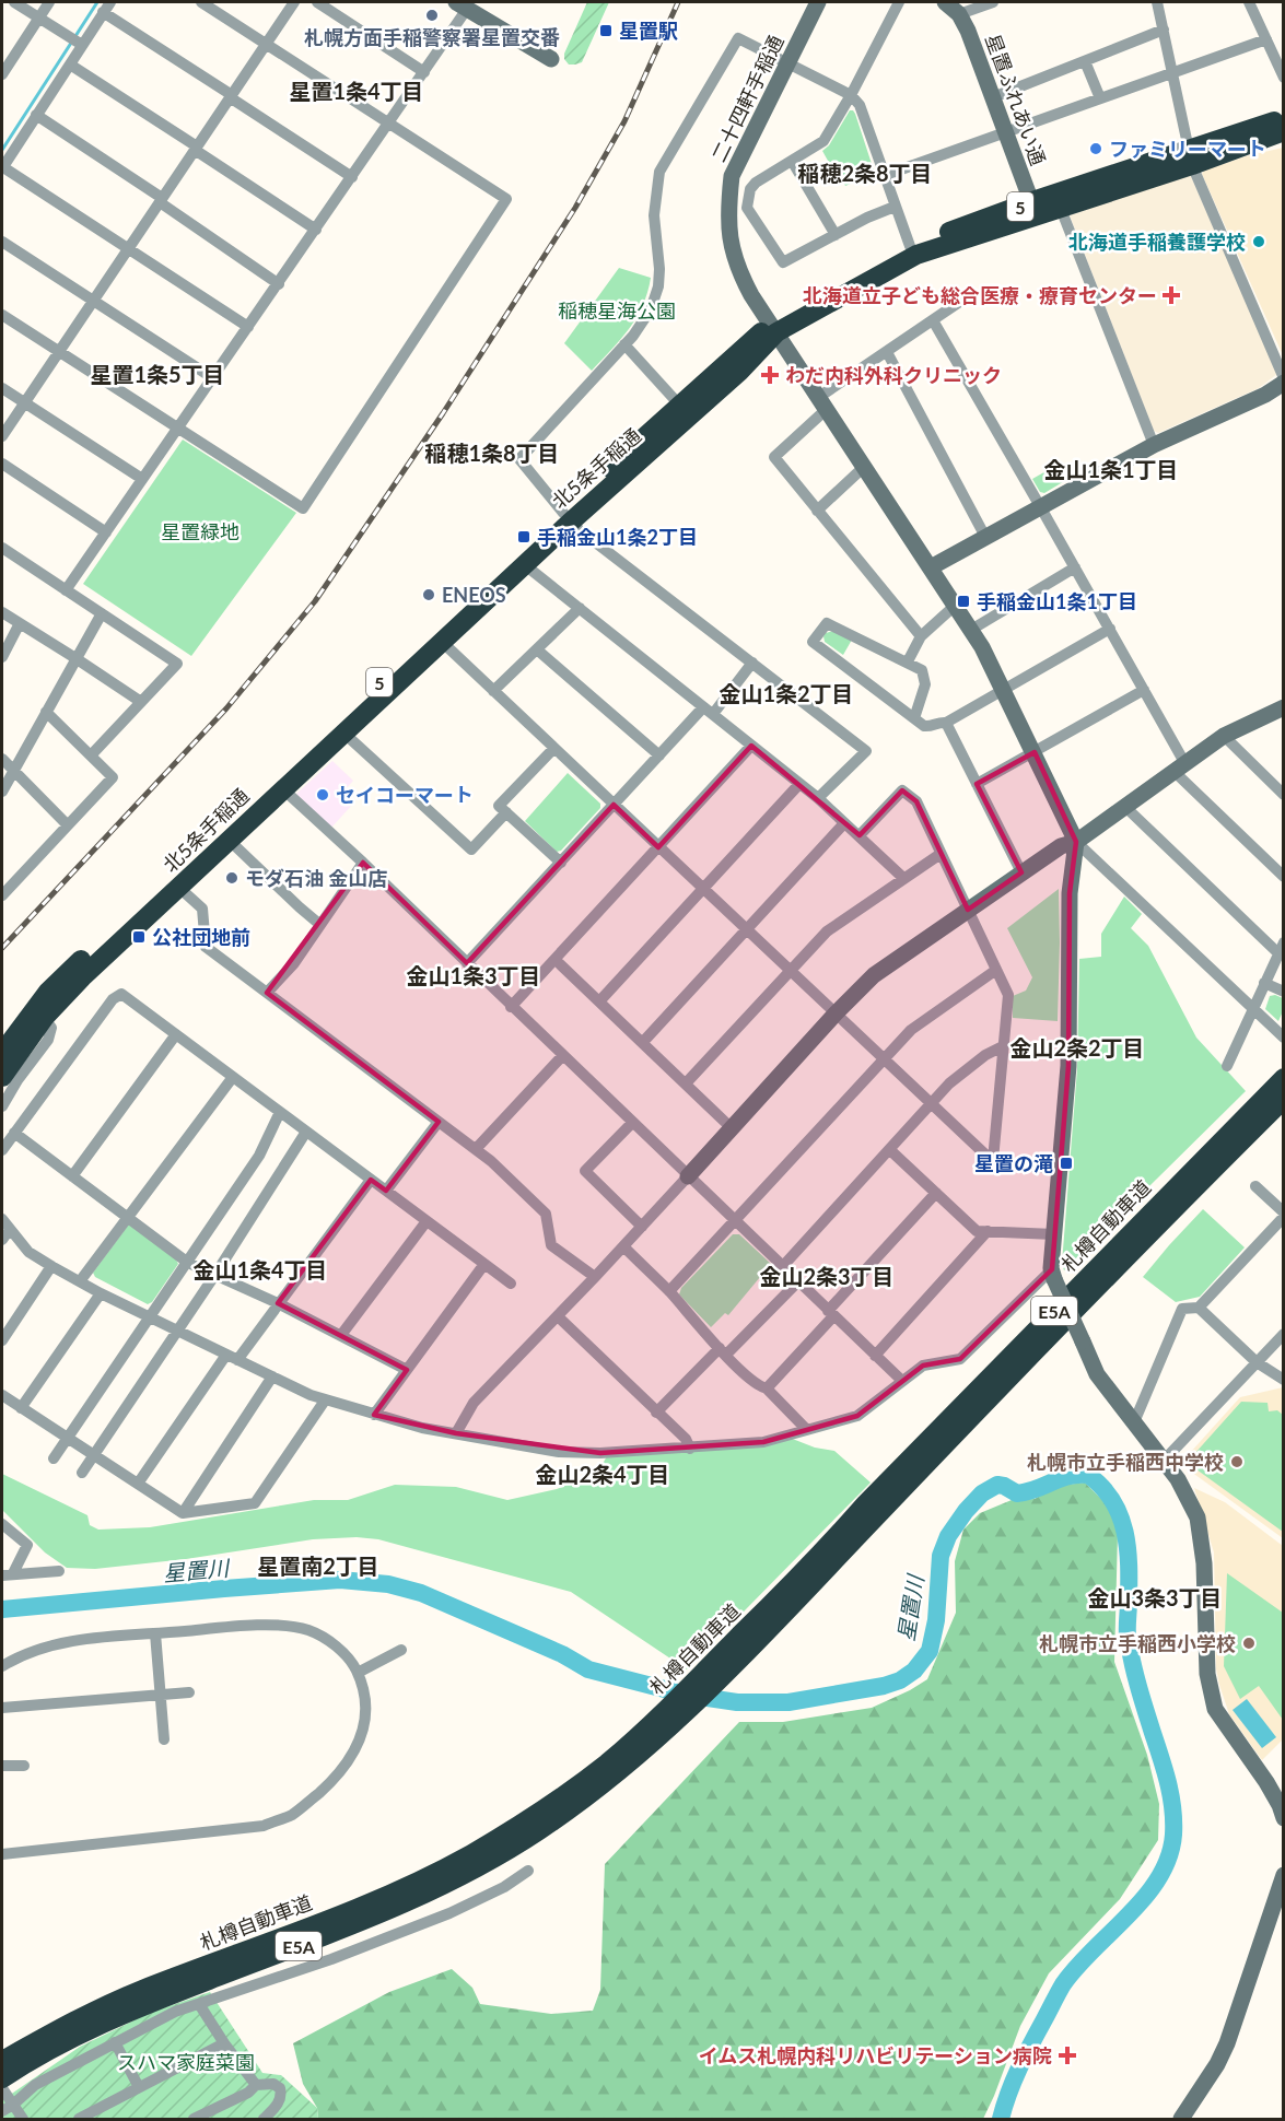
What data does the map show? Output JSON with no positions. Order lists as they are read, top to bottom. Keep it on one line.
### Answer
{"streets":{"highway":["5","北5条手稲通","札樽自動車道","E5A"],"street":["二十四軒手稲通","星置ふれあい通"]},"crossings":[["二十四軒手稲通","北5条手稲通"],["星置ふれあい通","北5条手稲通"]],"districts":["星置1条4丁目","稲穂2条8丁目","星置1条5丁目","稲穂1条8丁目","金山1条1丁目","金山1条2丁目","金山1条3丁目","金山2条2丁目","金山1条4丁目","金山2条3丁目","金山2条4丁目","星置南2丁目","金山3条3丁目"],"water":["星置川"],"parks":["稲穂星海公園","星置緑地","スハマ家庭菜園"],"places":{"other":["札幌方面手稲警察署星置交番","ファミリーマート","北海道手稲養護学校","ENEOS","セイコーマート","モダ石油 金山店","札幌市立手稲西中学校","札幌市立手稲西小学校"],"transit":["星置駅","手稲金山1条2丁目","手稲金山1条1丁目","公社団地前","星置の滝"],"health":["北海道立子ども総合医療・療育センター","わだ内科外科クリニック","イムス札幌内科リハビリテーション病院"]}}
